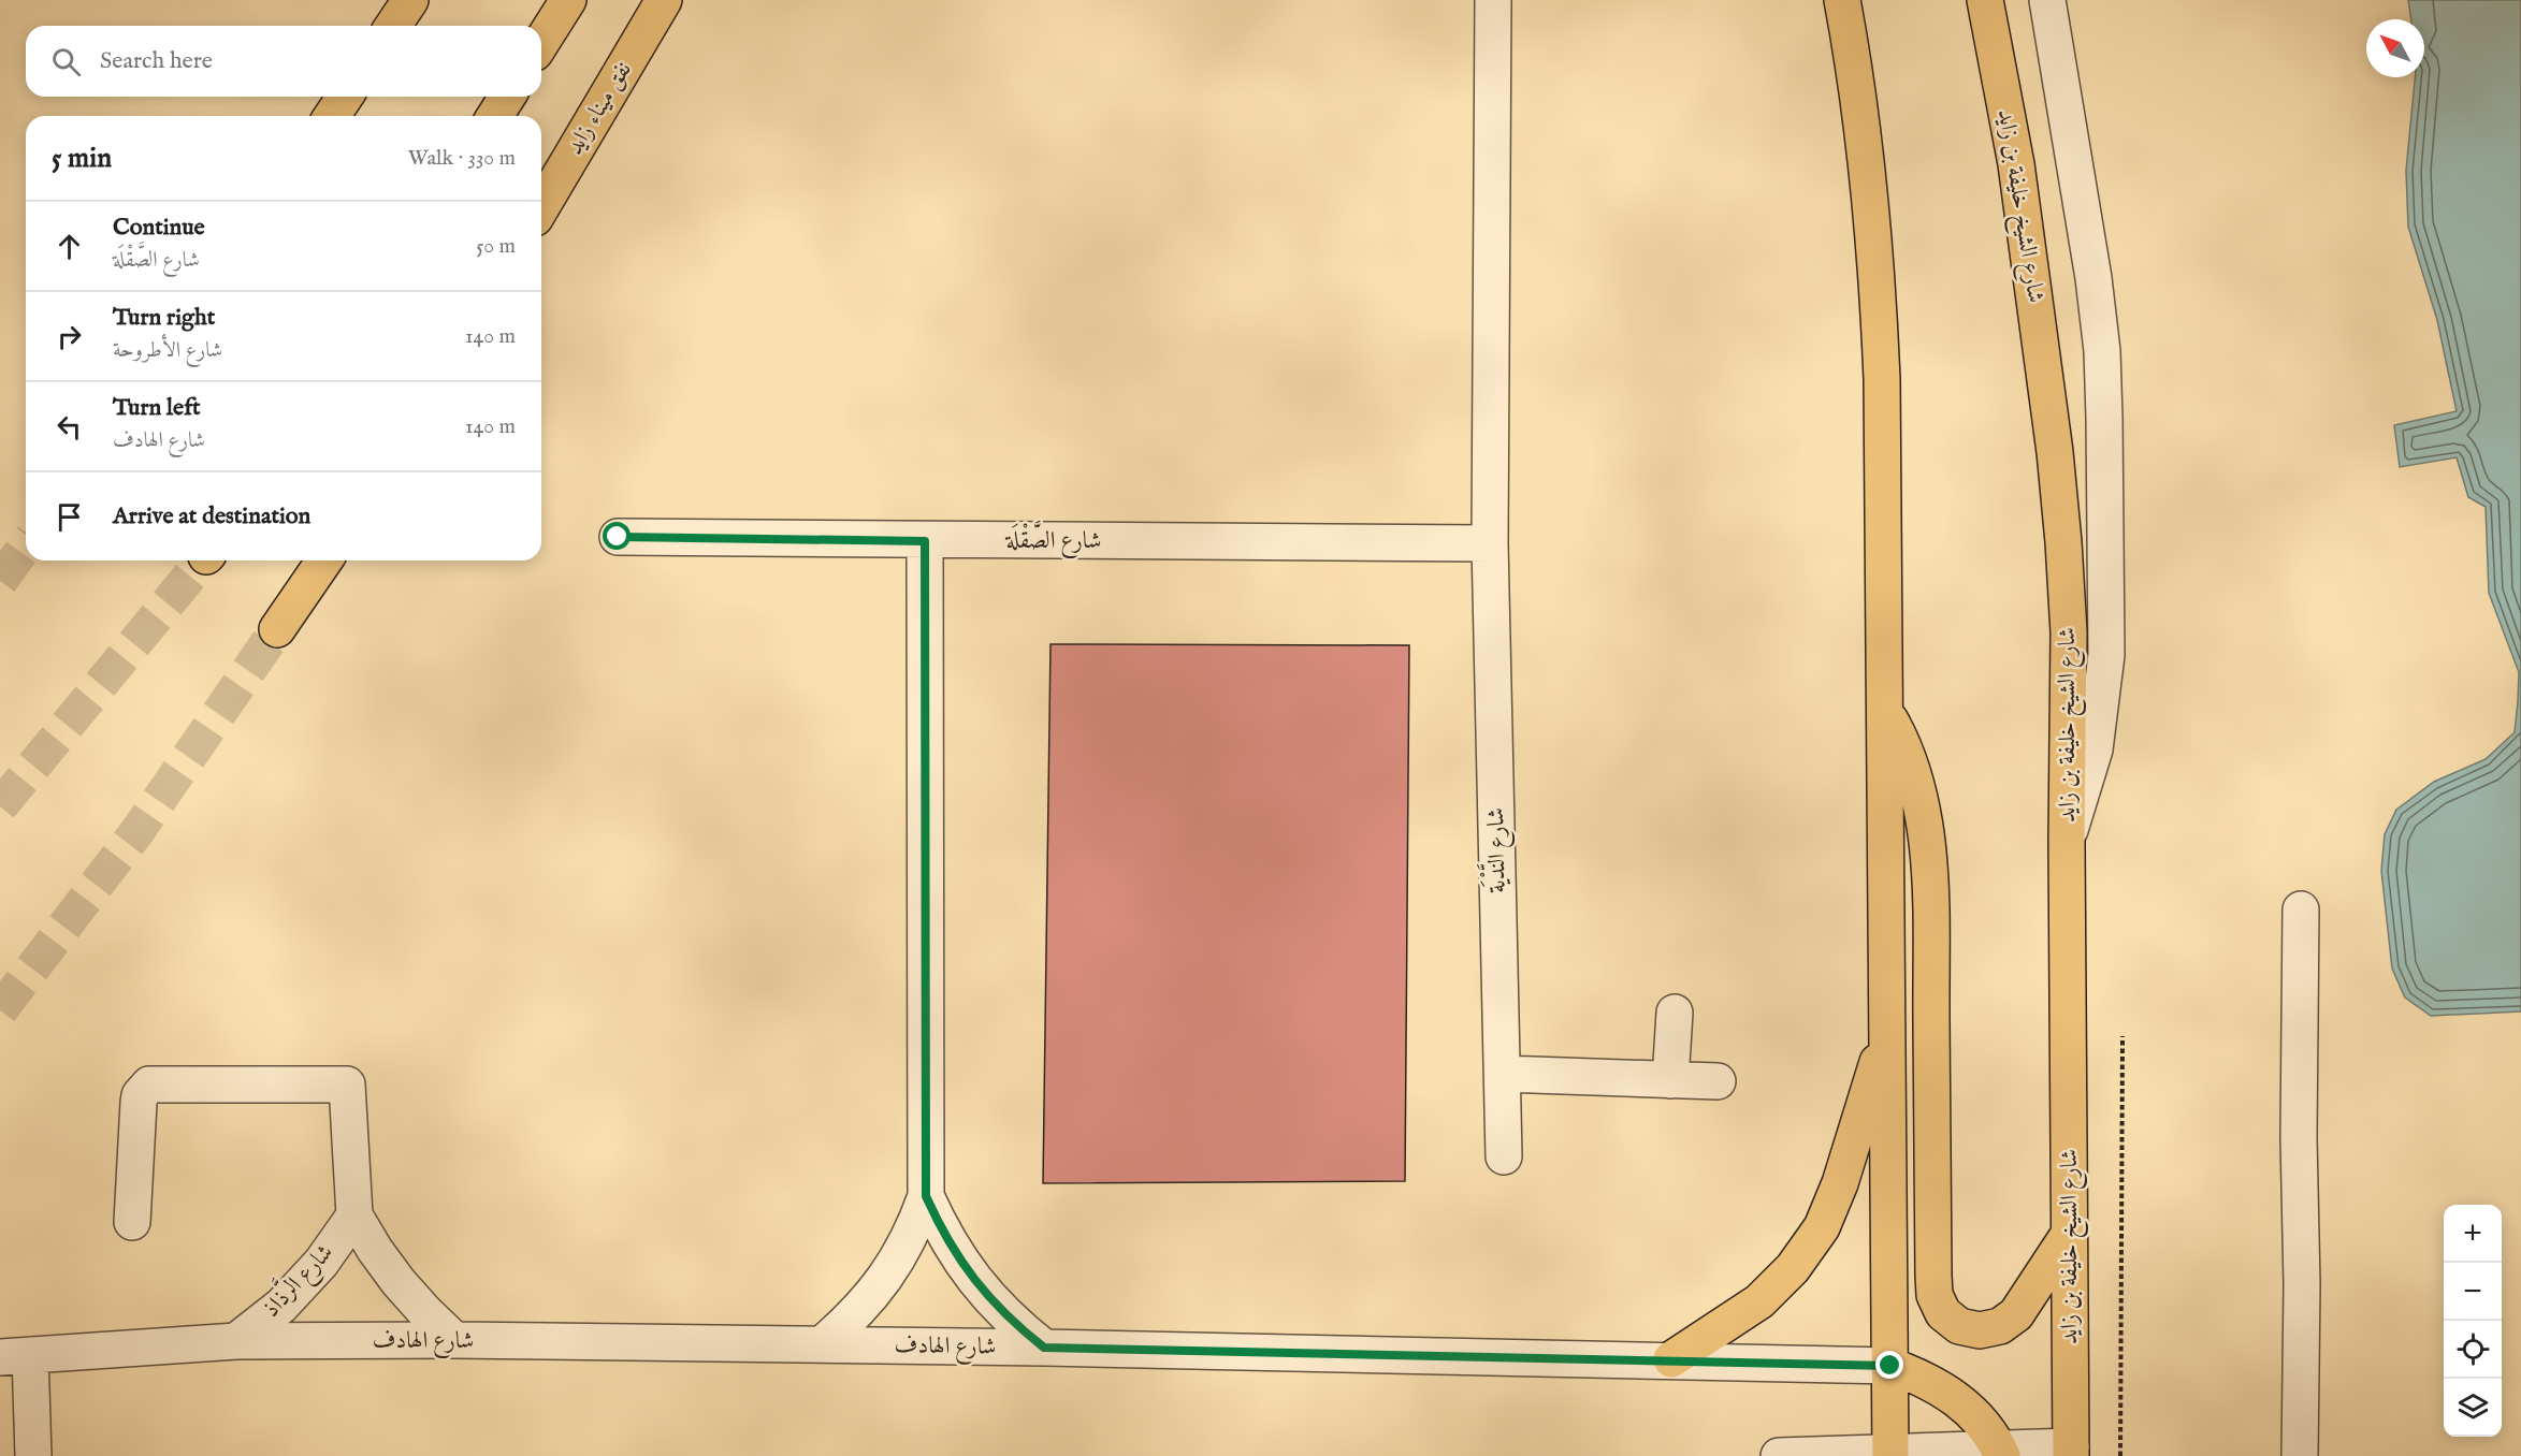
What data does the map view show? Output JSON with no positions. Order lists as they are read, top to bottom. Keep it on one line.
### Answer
{"streets":{"main road":["نفق ميناء زايد","شارع الشيخ خليفة بن زايد"],"street":["شارع الصَّقْلَة","شارع النَّدْيَة","شارع الرَّذاذ","شارع الهادف"]},"crossings":[["شارع الصَّقْلَة","شارع النَّدْيَة"],["شارع الرَّذاذ","شارع الهادف"]],"north":"top left","page":{"search":"Search here","heading":["5 min","Walk · 330 m"],"list":[["Continue","شارع الصَّقْلَة","50 m"],["Turn right","شارع الأطروحة","140 m"],["Turn left","شارع الهادف","140 m"],"Arrive at destination"],"map_buttons":["+","−"]}}
